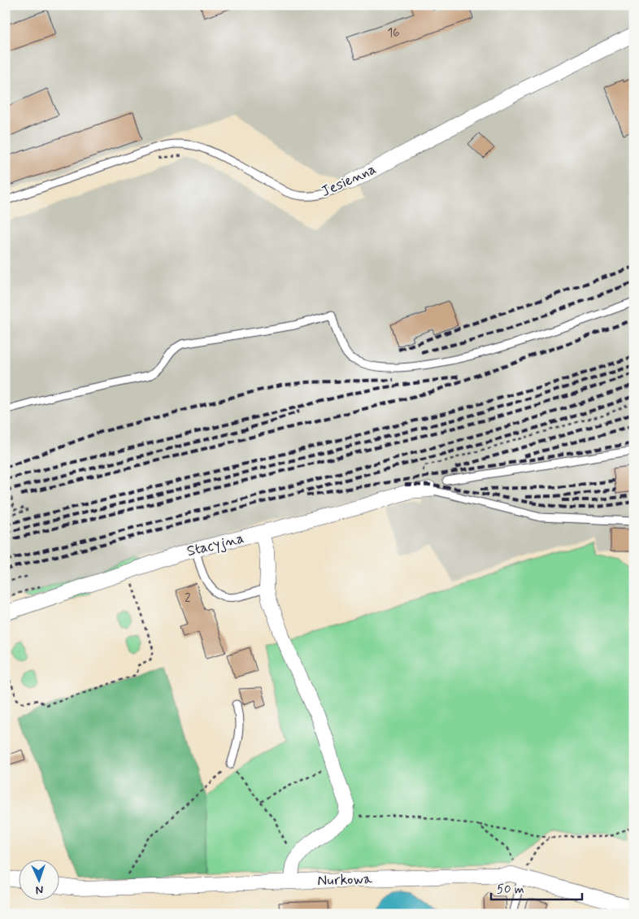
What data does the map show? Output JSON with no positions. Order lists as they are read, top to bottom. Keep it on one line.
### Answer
{"streets":{"street":["Jesienna","Stacyjna","Nurkowa"]},"house_numbers":["16","2"],"scale_bar":"50 m","north":"bottom"}
